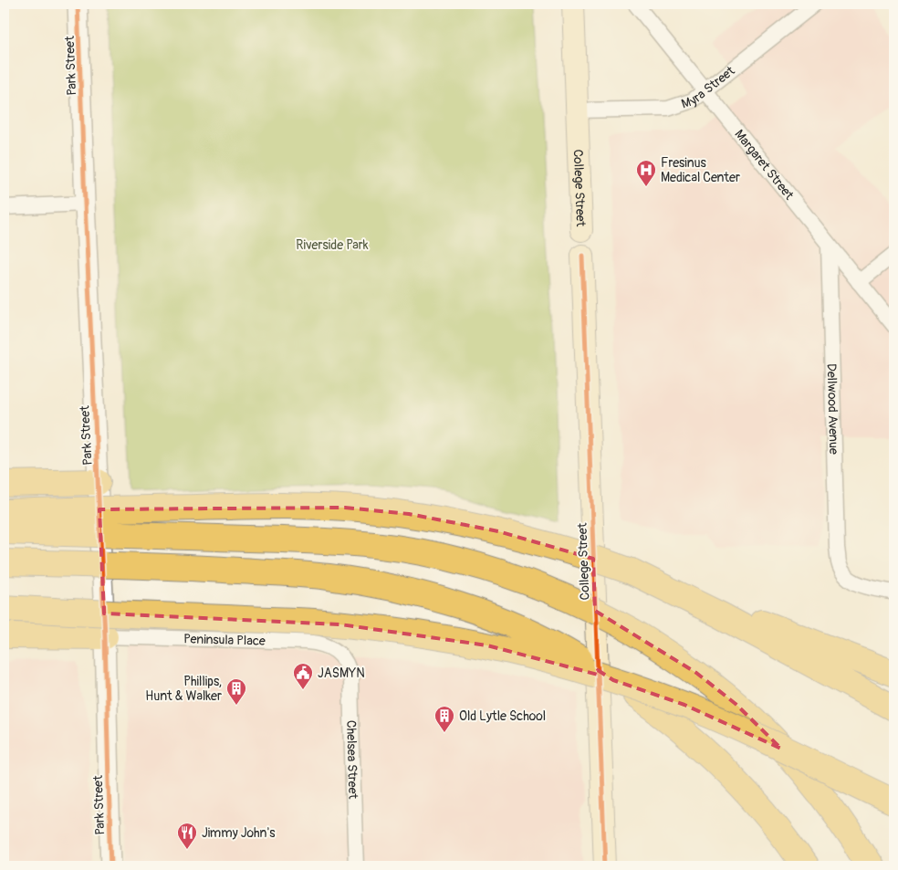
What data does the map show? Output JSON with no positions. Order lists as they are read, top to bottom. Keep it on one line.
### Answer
{"streets":{"main road":["College Street"],"street":["Park Street","Myra Street","Margaret Street","Dellwood Avenue","Peninsula Place","Chelsea Street"]},"crossings":[["Park Street","Peninsula Place"],["Myra Street","Margaret Street"],["Myra Street","College Street"],["Margaret Street","Dellwood Avenue"],["Peninsula Place","Chelsea Street"]],"parks":["Riverside Park"],"places":{"hospital":["Fresinus Medical Center"],"public building":["JASMYN"],"building":["Phillips, Hunt & Walker","Old Lytle School"],"restaurant":["Jimmy John's"]}}
